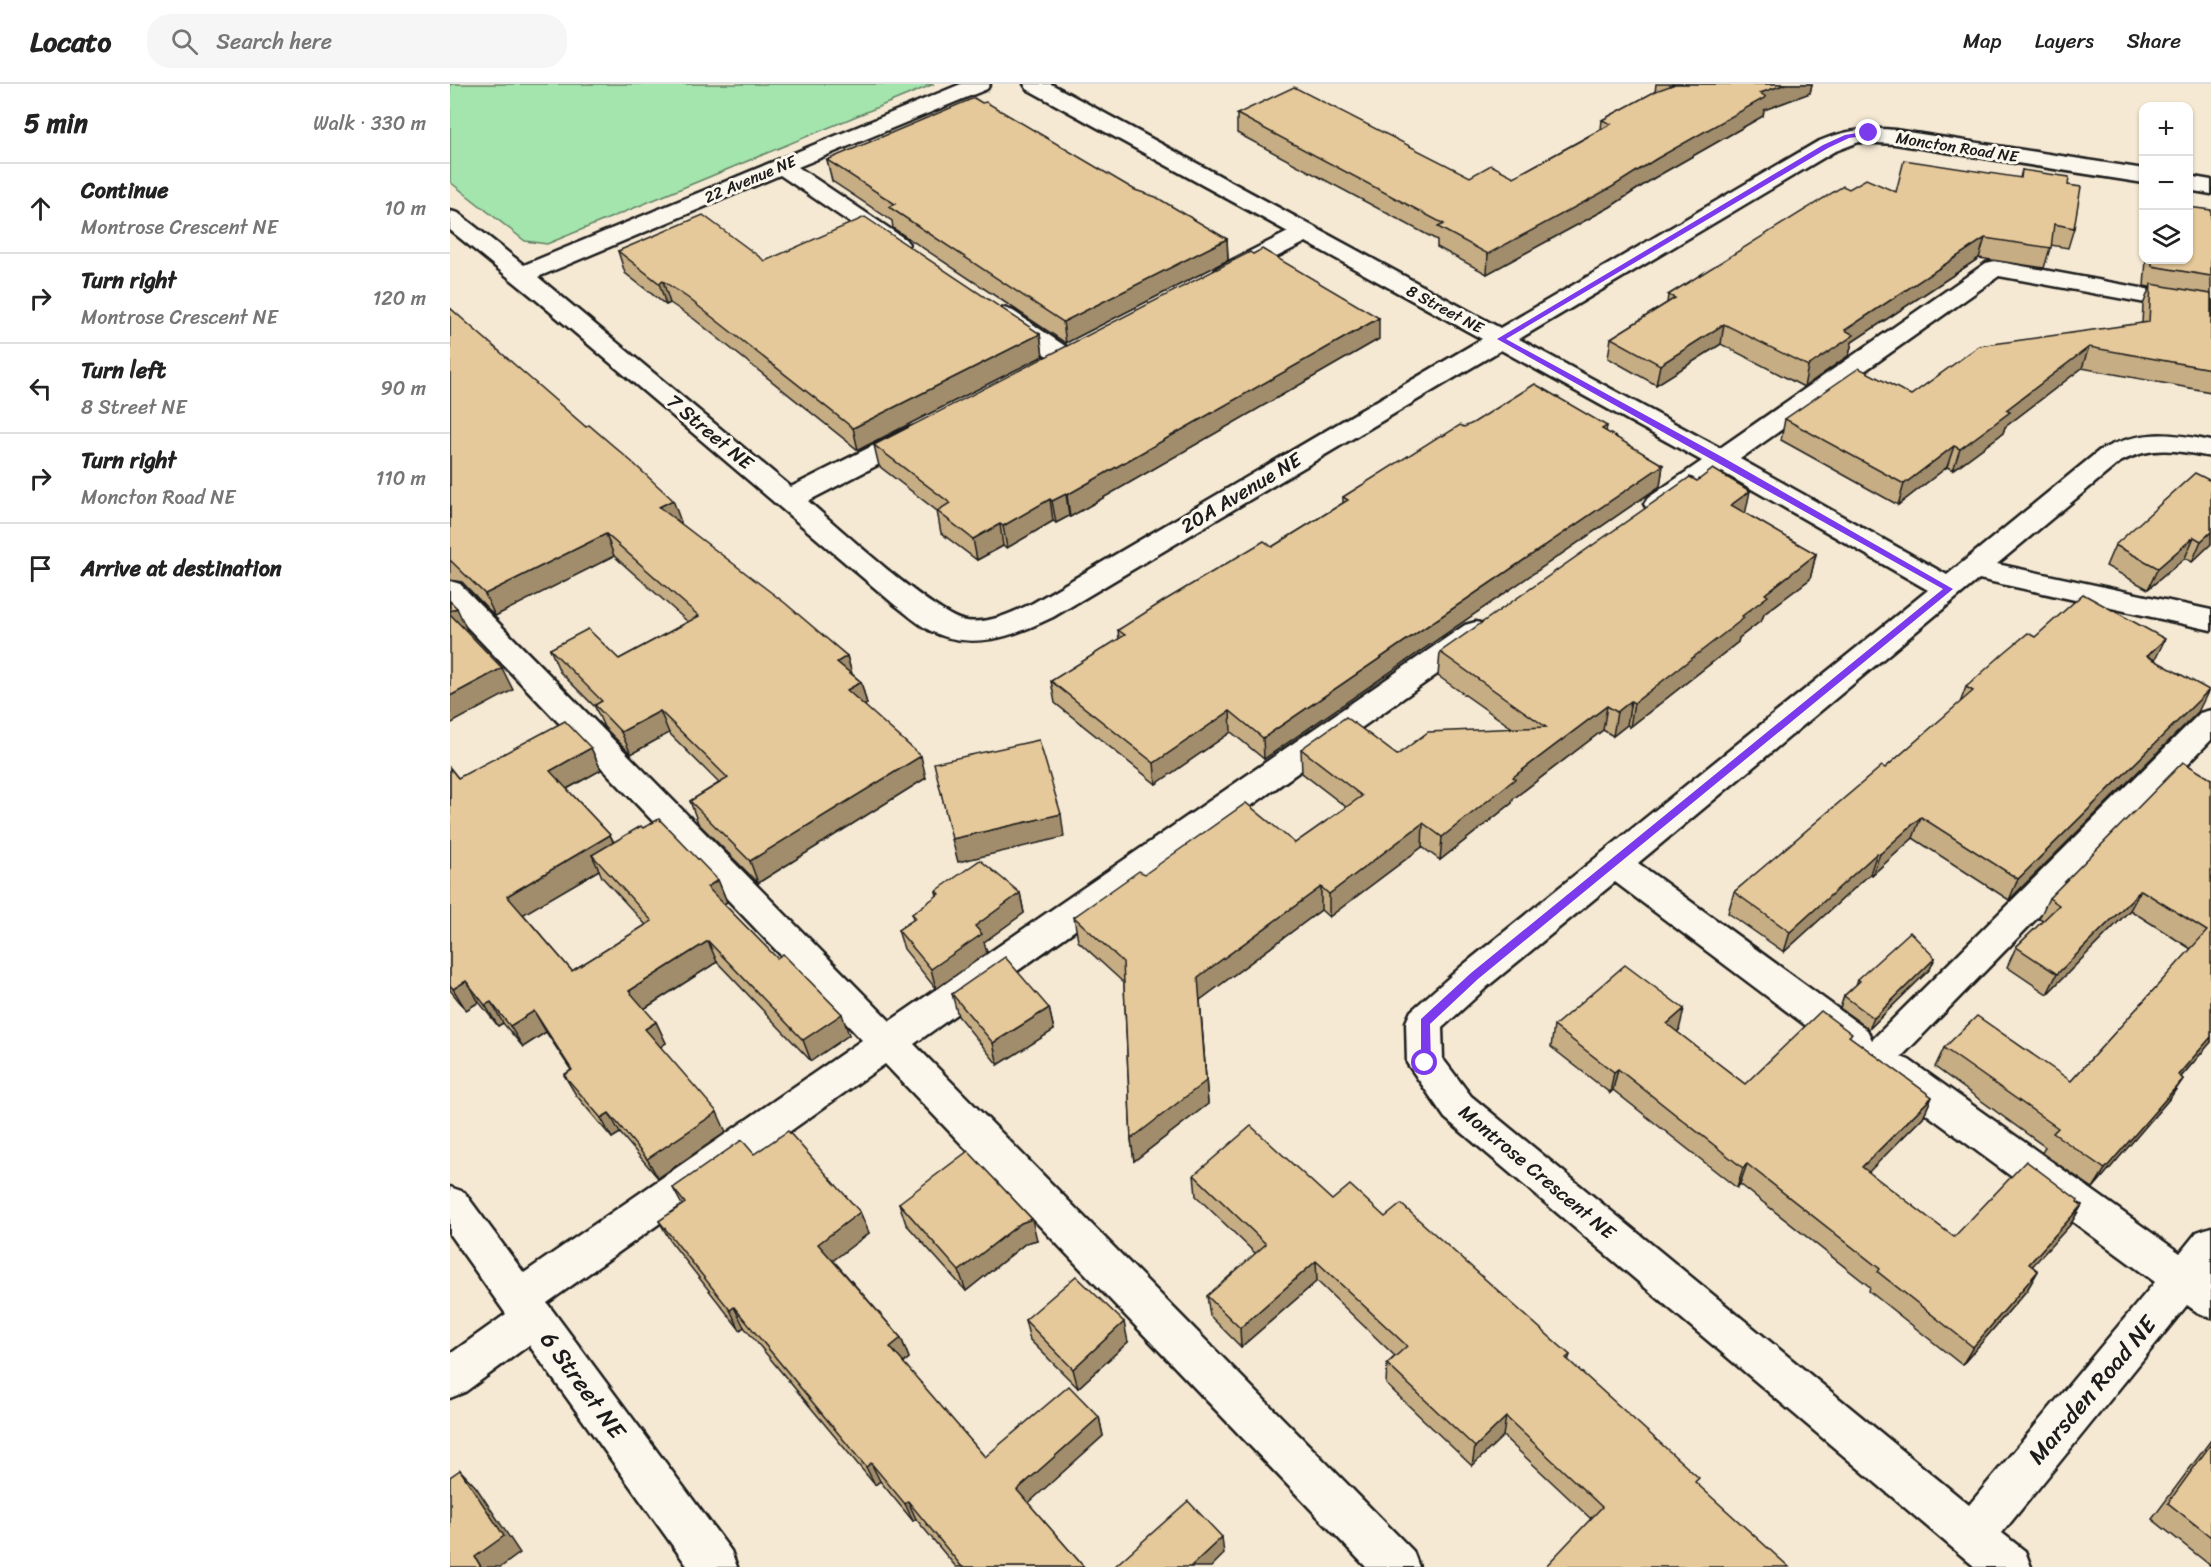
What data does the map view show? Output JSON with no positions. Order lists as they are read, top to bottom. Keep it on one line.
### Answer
{"streets":{"street":["Moncton Road NE","22 Avenue NE","8 Street NE","7 Street NE","20A Avenue NE","Montrose Crescent NE","6 Street NE","Marsden Road NE"]},"crossings":[["Moncton Road NE","8 Street NE"],["Moncton Road NE","20A Avenue NE"],["22 Avenue NE","7 Street NE"],["8 Street NE","20A Avenue NE"],["8 Street NE","Montrose Crescent NE"],["7 Street NE","20A Avenue NE"],["Montrose Crescent NE","Marsden Road NE"]],"page":{"header":"Locato","search":"Search here","nav":["Map","Layers","Share"],"heading":["5 min","Walk · 330 m"],"map_buttons":["+","−"],"list":[["Continue","Montrose Crescent NE","10 m"],["Turn right","Montrose Crescent NE","120 m"],["Turn left","8 Street NE","90 m"],["Turn right","Moncton Road NE","110 m"],"Arrive at destination"]}}
